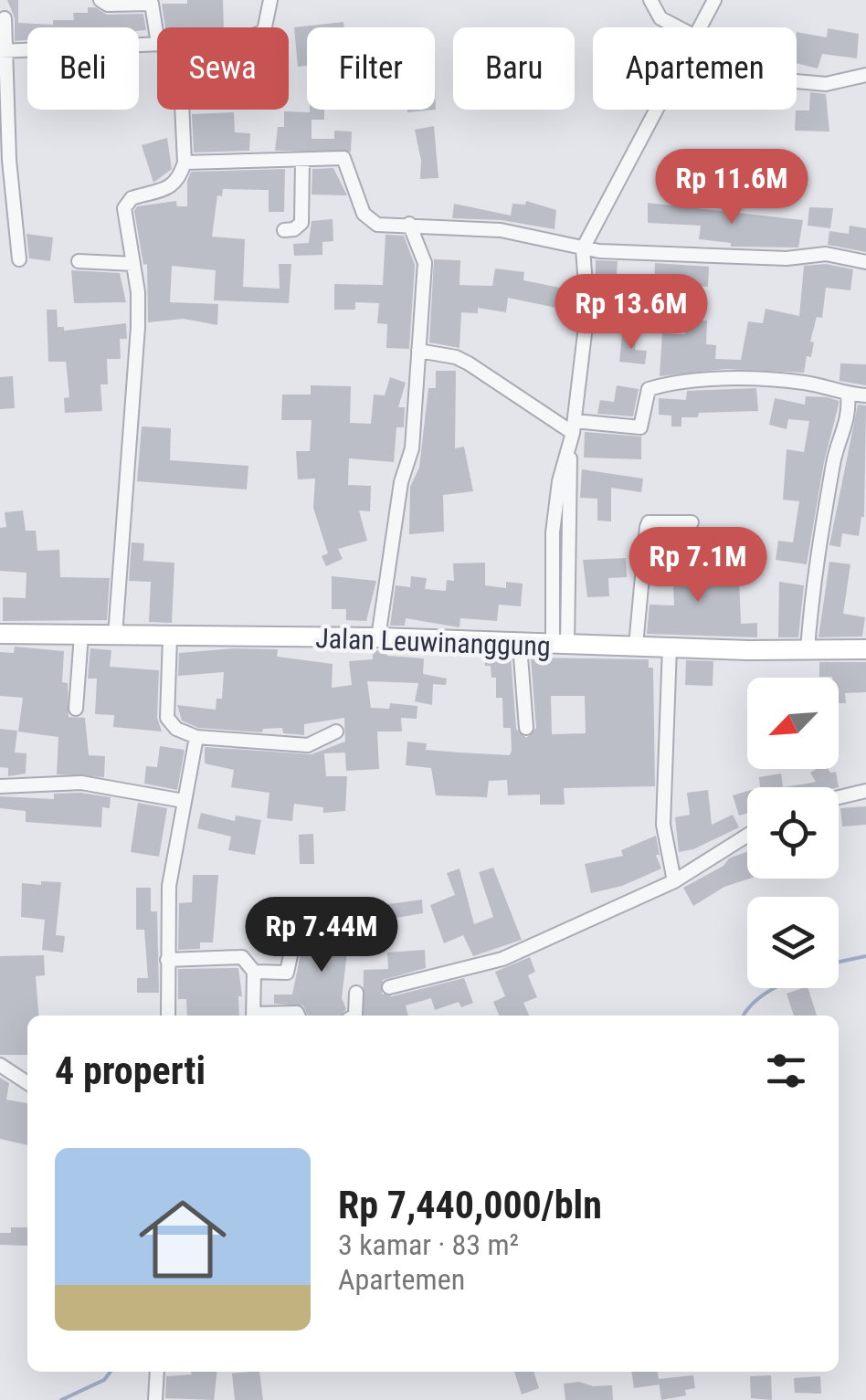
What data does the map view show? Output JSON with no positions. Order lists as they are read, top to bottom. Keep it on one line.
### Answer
{"streets":{"main road":["Jalan Leuwinanggung"]},"north":"bottom left","page":{"chip":["Beli","Sewa","Filter","Baru","Apartemen"],"price":["Rp 11.6M","Rp 13.6M","Rp 7.1M","Rp 7.44M"],"heading":"4 properti","list":[{"name":"Rp 7,440,000/bln","note":"3 kamar · 83 m² · Apartemen"}]}}
